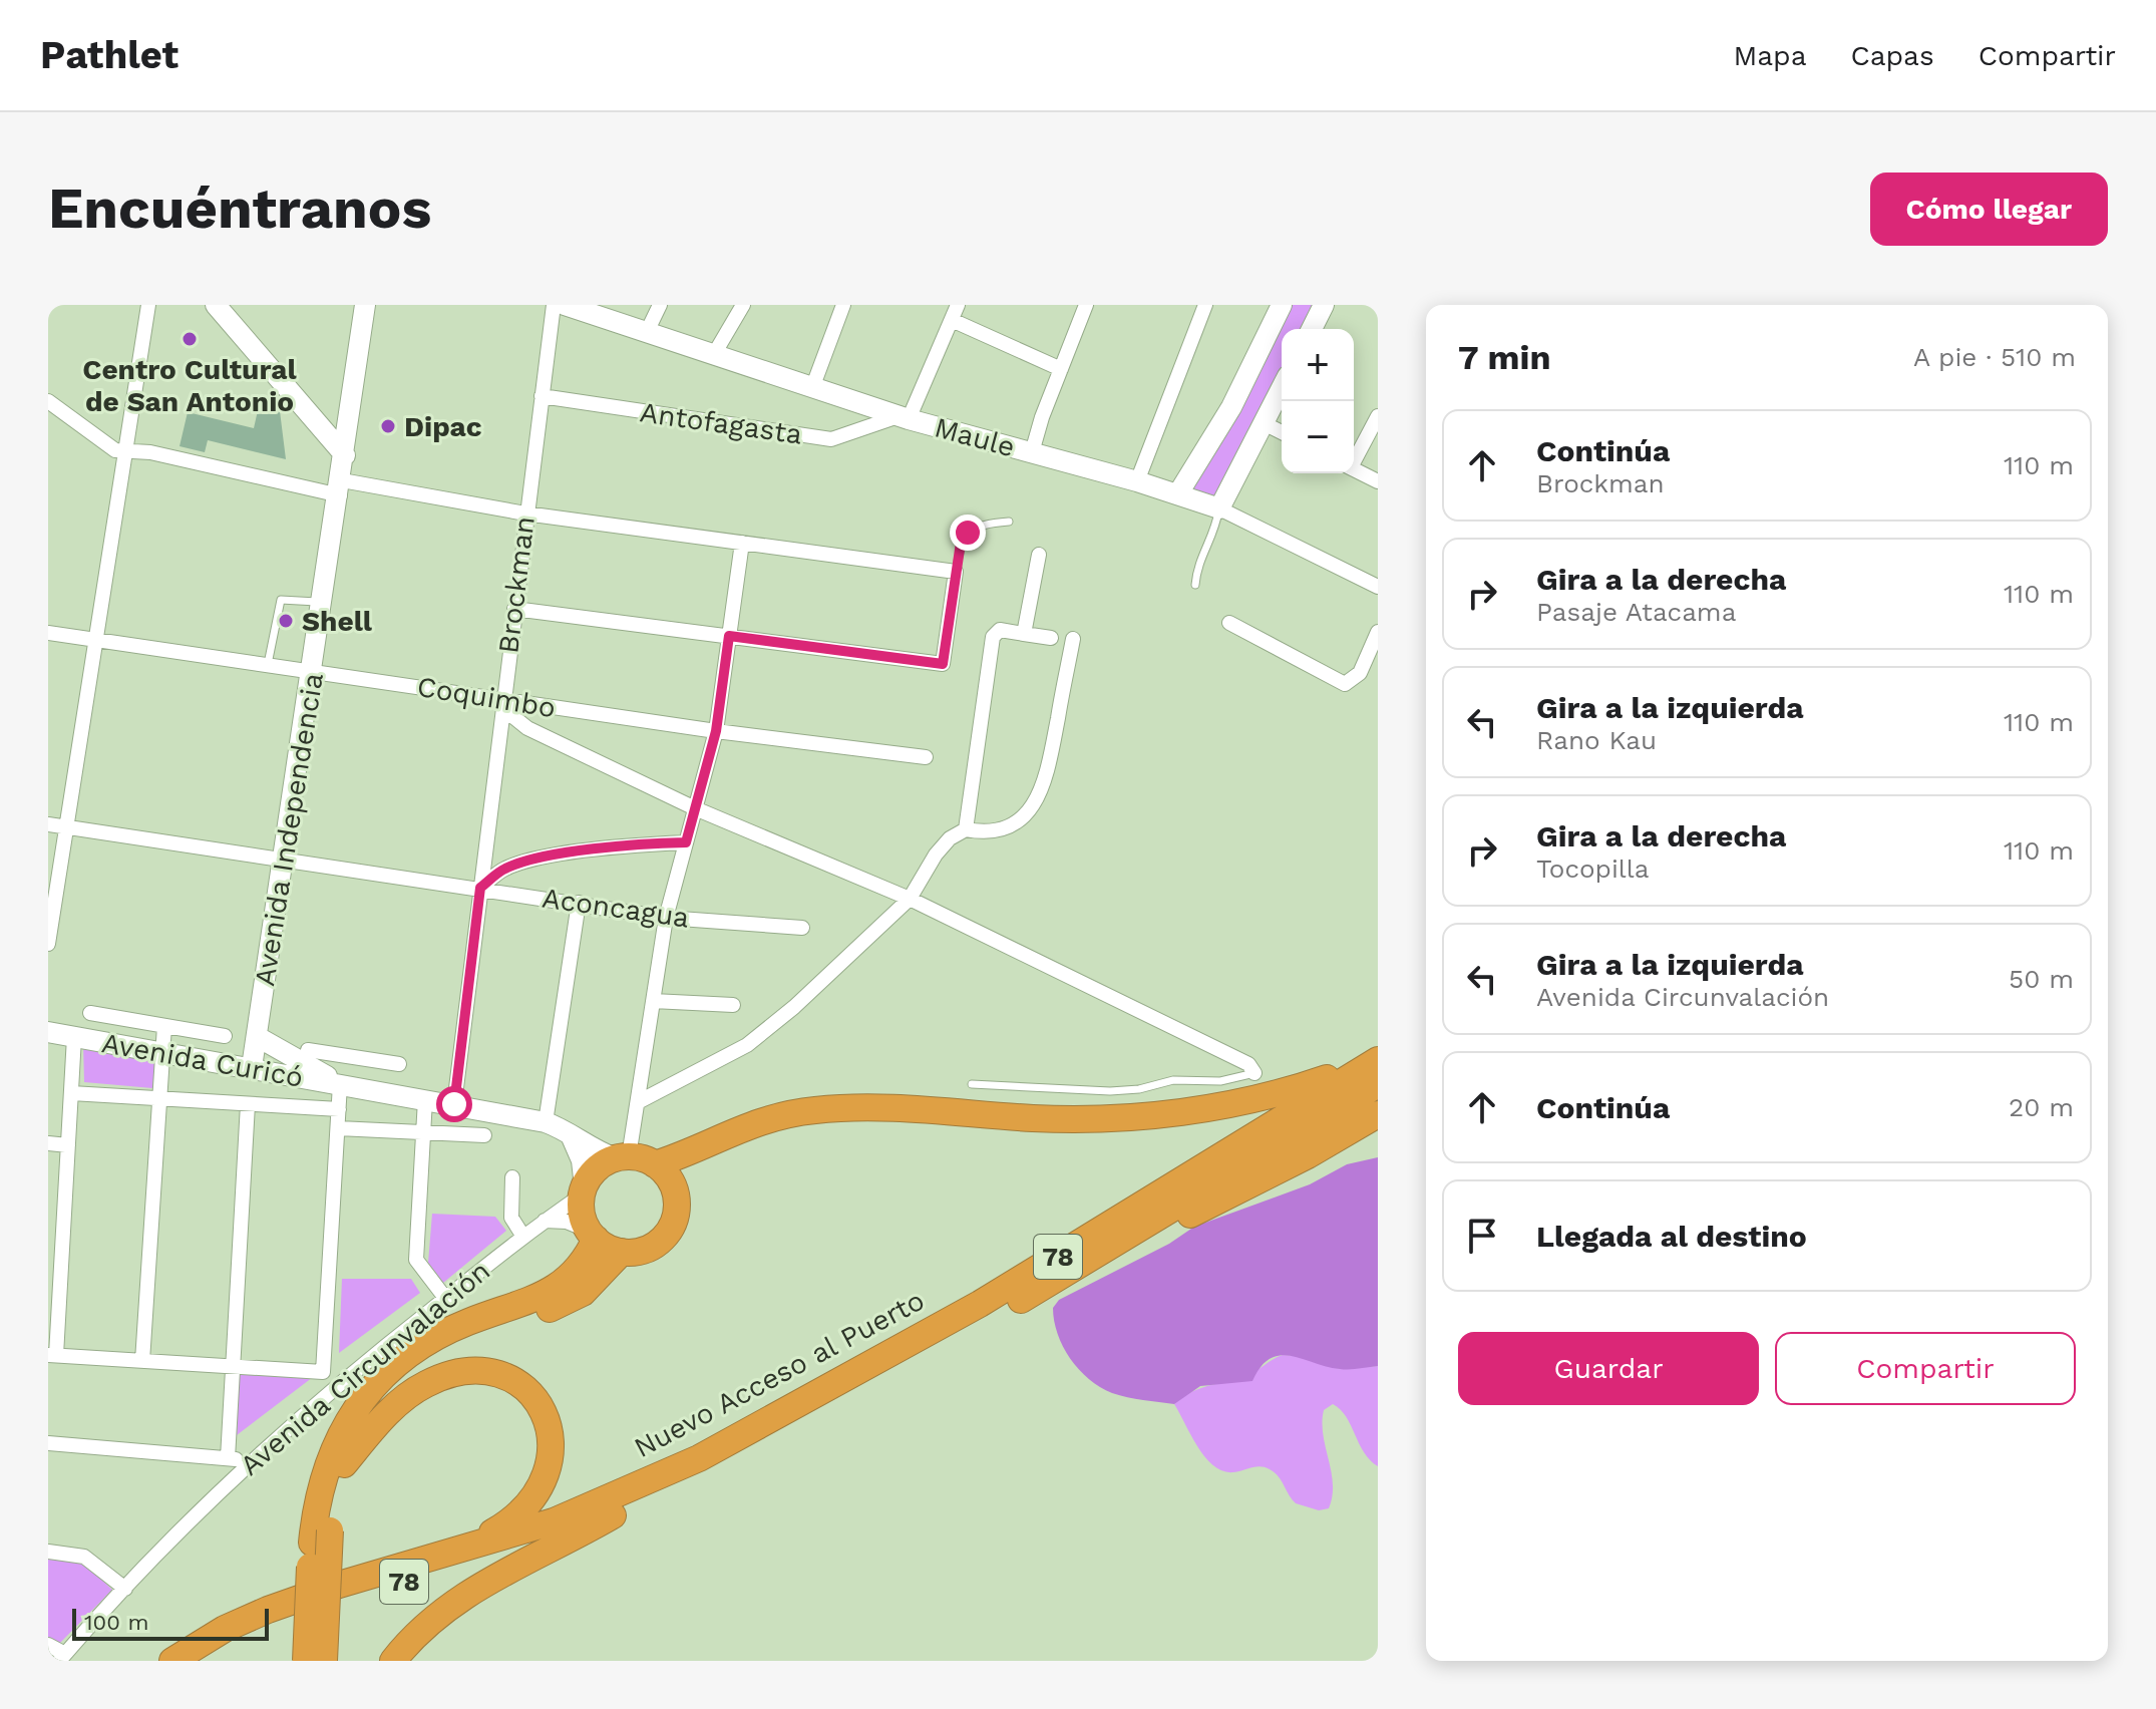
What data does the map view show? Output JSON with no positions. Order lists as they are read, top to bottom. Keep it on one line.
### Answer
{"streets":{"highway":["78","Nuevo Acceso al Puerto"],"main road":["Maule","Avenida Independencia","Avenida Curicó"],"street":["Antofagasta","Brockman","Coquimbo","Aconcagua","Avenida Circunvalación"]},"crossings":[["Antofagasta","Maule"],["Antofagasta","Brockman"],["Brockman","Coquimbo"],["Brockman","Aconcagua"],["Brockman","Avenida Curicó"],["Coquimbo","Avenida Independencia"],["Avenida Independencia","Aconcagua"],["Avenida Independencia","Avenida Curicó"],["Avenida Curicó","Avenida Circunvalación"]],"places":["Centro Cultural de San Antonio","Dipac","Shell"],"scale_bar":"100 m","page":{"header":"Pathlet","nav":["Mapa","Capas","Compartir"],"buttons":["Cómo llegar",["Guardar","Compartir"]],"title":"Encuéntranos","heading":["7 min","A pie · 510 m"],"map_buttons":["+","−"],"list":[["Continúa","Brockman","110 m"],["Gira a la derecha","Pasaje Atacama","110 m"],["Gira a la izquierda","Rano Kau","110 m"],["Gira a la derecha","Tocopilla","110 m"],["Gira a la izquierda","Avenida Circunvalación","50 m"],["Continúa","20 m"],"Llegada al destino"],"scale":"100 m"}}
